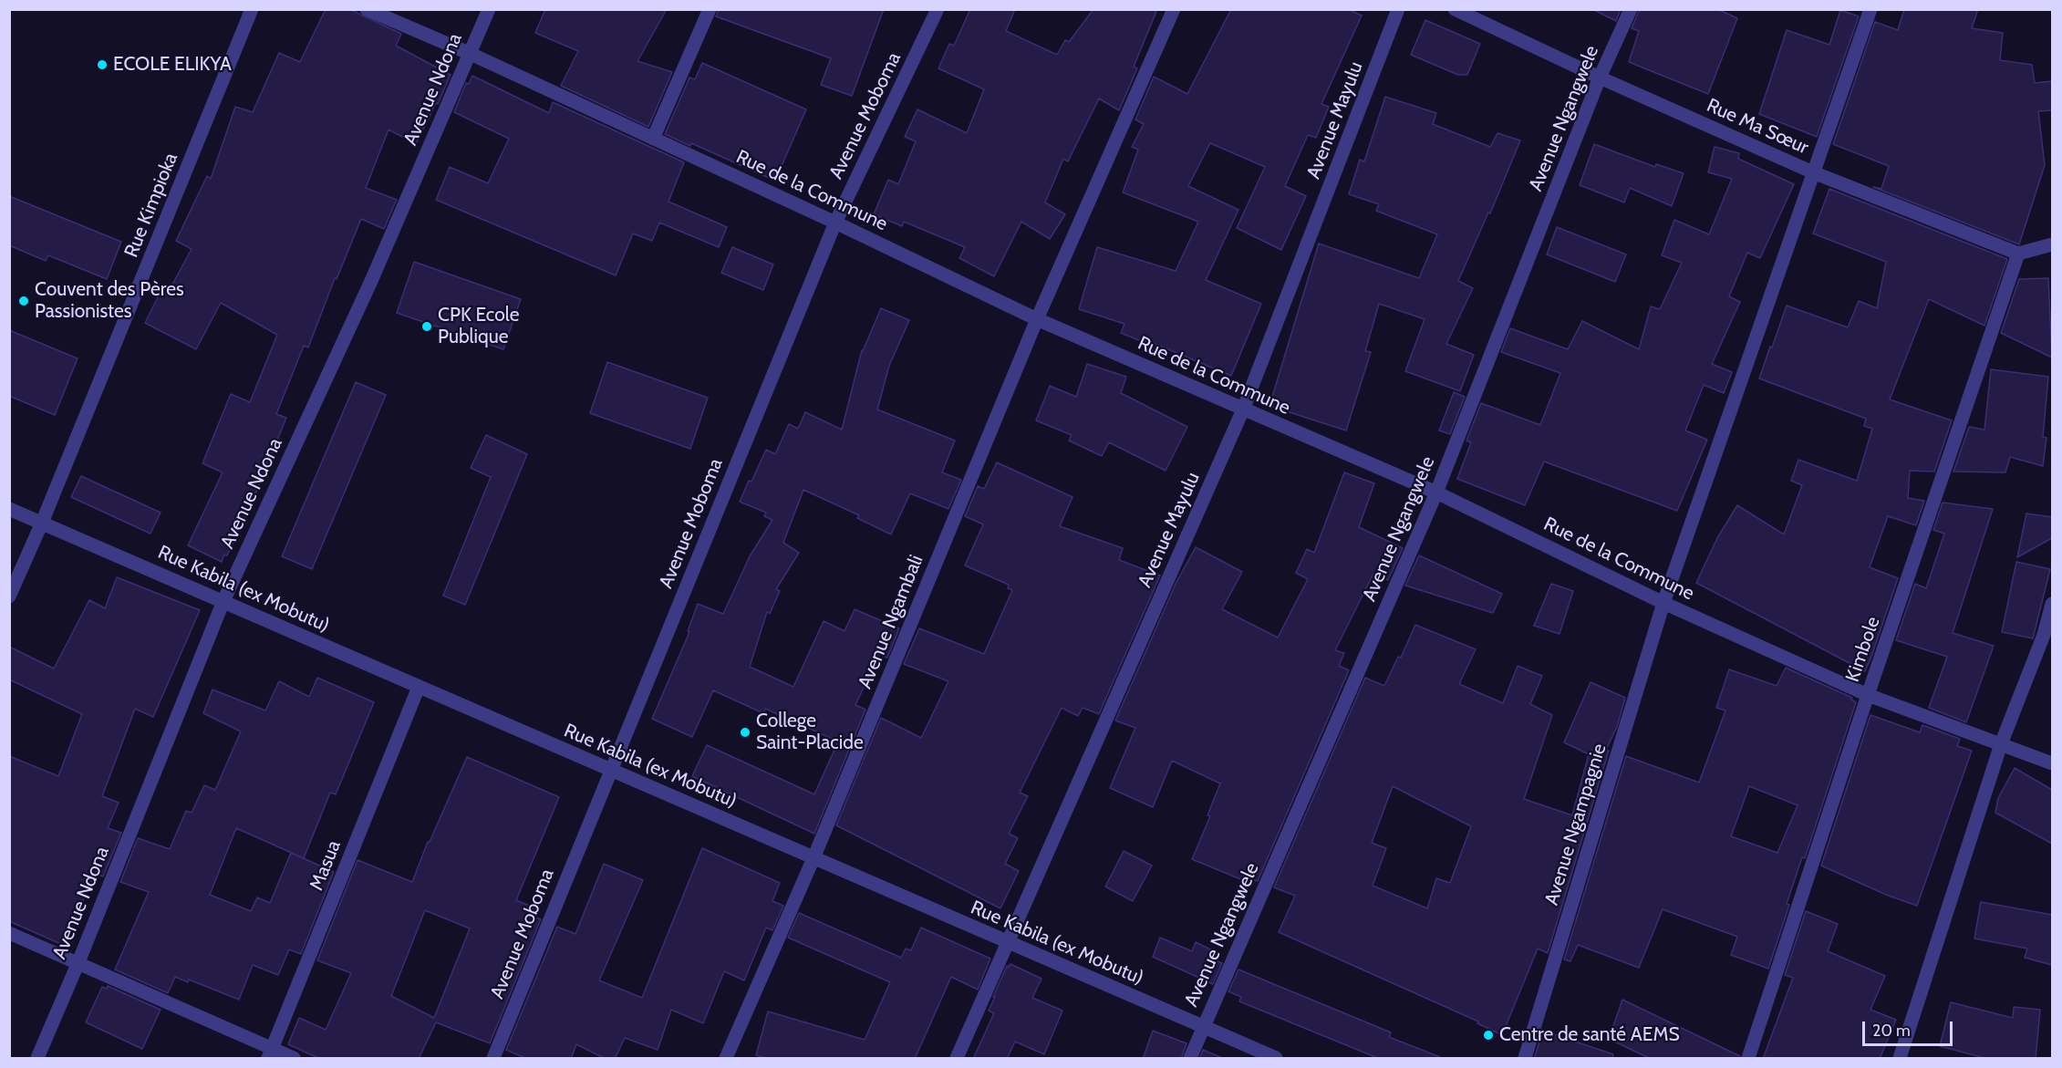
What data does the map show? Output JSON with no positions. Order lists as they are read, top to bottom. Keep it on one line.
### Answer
{"streets":{"street":["Avenue Ndona","Avenue Moboma","Avenue Ngangwele","Avenue Mayulu","Rue Ma Sœur","Rue de la Commune","Rue Kimpioka","Rue Kabila (ex Mobutu)","Avenue Ngambali","Kimbole","Avenue Ngampagnie","Masua"]},"crossings":[["Avenue Ndona","Rue de la Commune"],["Avenue Ndona","Rue Kabila (ex Mobutu)"],["Avenue Moboma","Rue de la Commune"],["Avenue Moboma","Rue Kabila (ex Mobutu)"],["Avenue Ngangwele","Rue Ma Sœur"],["Avenue Ngangwele","Rue de la Commune"],["Avenue Ngangwele","Rue Kabila (ex Mobutu)"],["Avenue Mayulu","Rue de la Commune"],["Avenue Mayulu","Rue Kabila (ex Mobutu)"],["Rue Ma Sœur","Kimbole"],["Rue Ma Sœur","Avenue Ngampagnie"],["Rue de la Commune","Avenue Ngambali"],["Rue de la Commune","Kimbole"],["Rue de la Commune","Avenue Ngampagnie"],["Rue Kimpioka","Rue Kabila (ex Mobutu)"],["Rue Kabila (ex Mobutu)","Avenue Ngambali"],["Rue Kabila (ex Mobutu)","Masua"]],"places":["ECOLE ELIKYA","Couvent des Pères Passionistes","CPK Ecole Publique","College Saint-Placide","Centre de santé AEMS"],"scale_bar":"20 m"}
